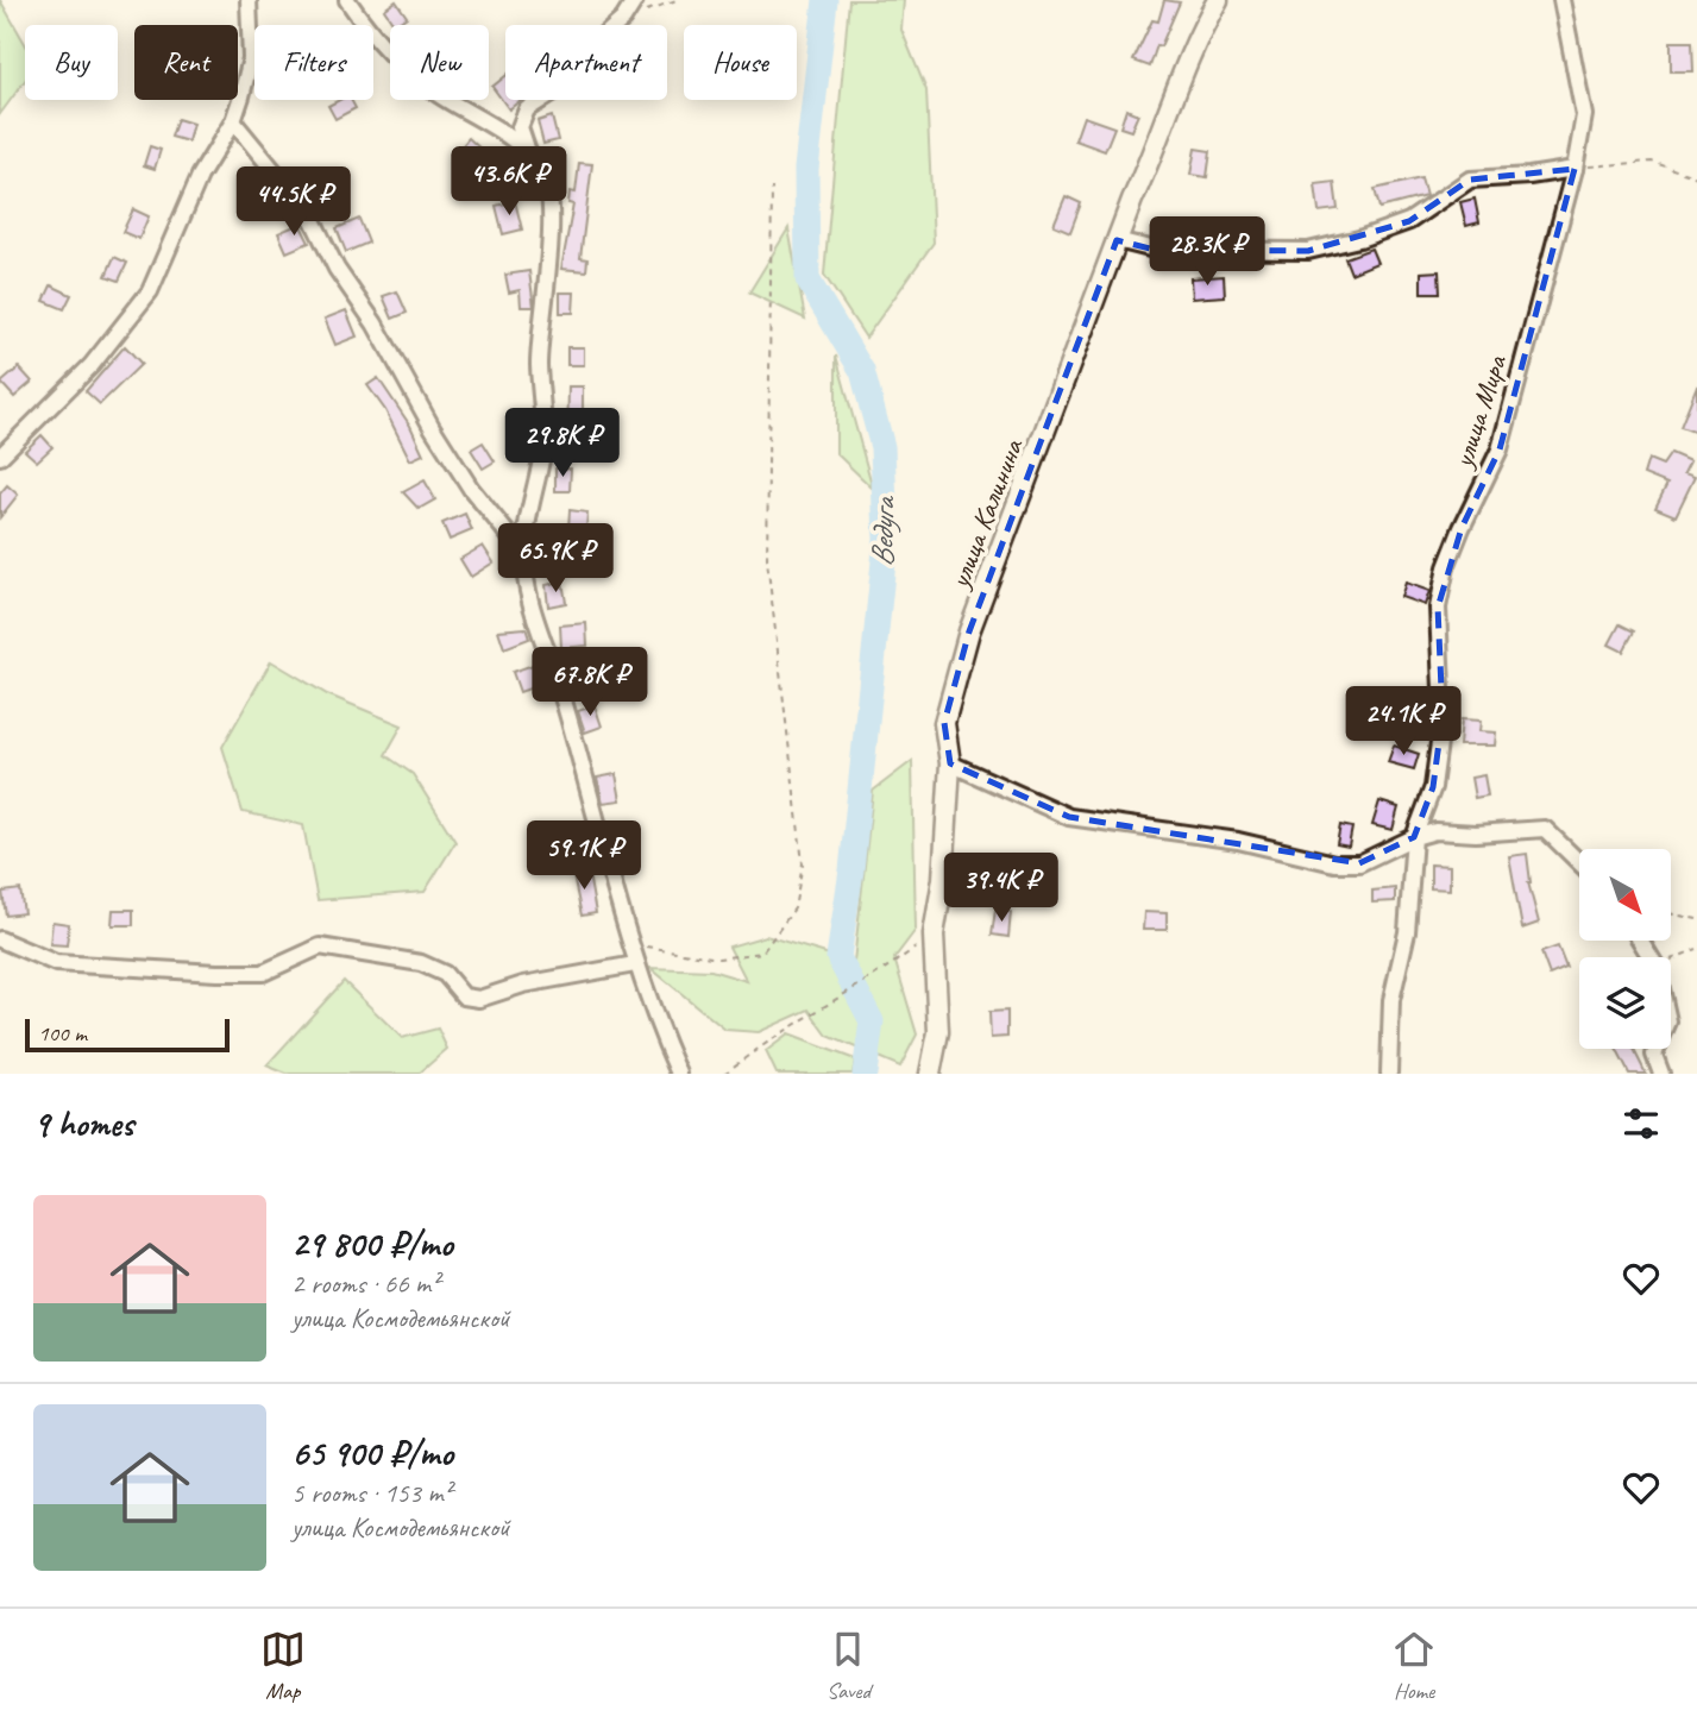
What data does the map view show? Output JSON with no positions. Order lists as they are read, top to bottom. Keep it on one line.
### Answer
{"streets":{"street":["улица Мира","улица Калинина"]},"water":["Ведуга"],"scale_bar":"100 m","north":"bottom right","page":{"chip":["Buy","Rent","Filters","New","Apartment","House"],"price":["43.6K ₽","44.5K ₽","28.3K ₽","29.8K ₽","65.9K ₽","67.8K ₽","24.1K ₽","59.1K ₽","39.4K ₽"],"scale":"100 m","heading":"9 homes","list":[{"name":"29 800 ₽/mo","note":"2 rooms · 66 m² · улица Космодемьянской"},{"name":"65 900 ₽/mo","note":"5 rooms · 153 m² · улица Космодемьянской"}],"tabs":["Map","Saved","Home"]}}
